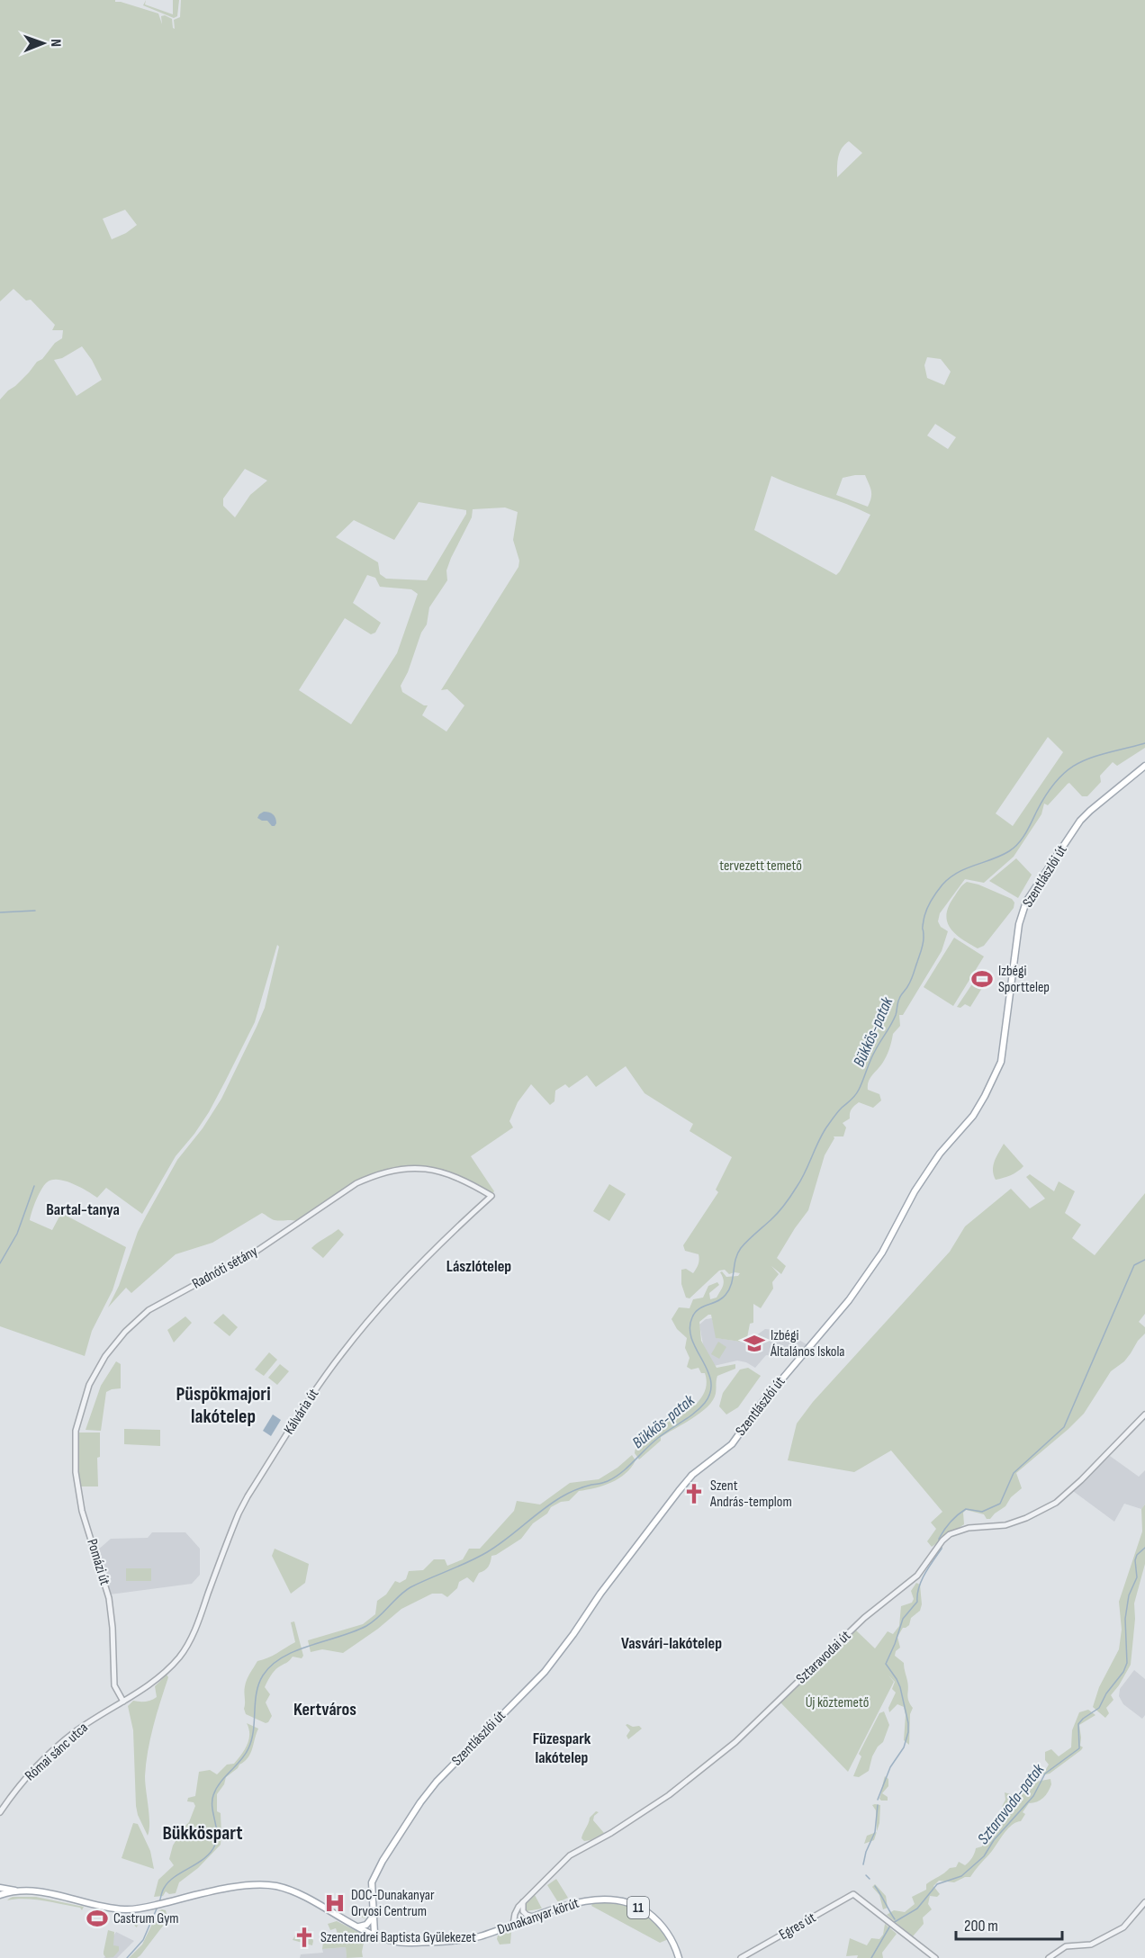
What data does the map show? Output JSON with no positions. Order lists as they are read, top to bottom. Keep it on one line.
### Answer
{"streets":{"main road":["Szentlászlói út","11","Dunakanyar körút"],"street":["Radnóti sétány","Kálvária út","Pomázi út","Sztaravodai út","Római sánc utca","Egres út"]},"crossings":[["Szentlászlói út","Dunakanyar körút"],["Radnóti sétány","Kálvária út"],["Radnóti sétány","Pomázi út"],["Kálvária út","Pomázi út"],["Kálvária út","Római sánc utca"],["Pomázi út","Római sánc utca"],["Sztaravodai út","Dunakanyar körút"]],"districts":["Bartal-tanya","Lászlótelep","Püspökmajori lakótelep","Vasvári-lakótelep","Kertváros","Füzespark lakótelep","Bükköspart"],"water":["Bükkös-patak","Sztaravoda-patak"],"parks":["tervezett temető","Új köztemető"],"places":{"sports":["Izbégi Sporttelep","Castrum Gym"],"school or university":["Izbégi Általános Iskola"],"church":["Szent András-templom","Szentendrei Baptista Gyülekezet"],"hospital":["DOC-Dunakanyar Orvosi Centrum"]},"scale_bar":"200 m","north":"right"}
